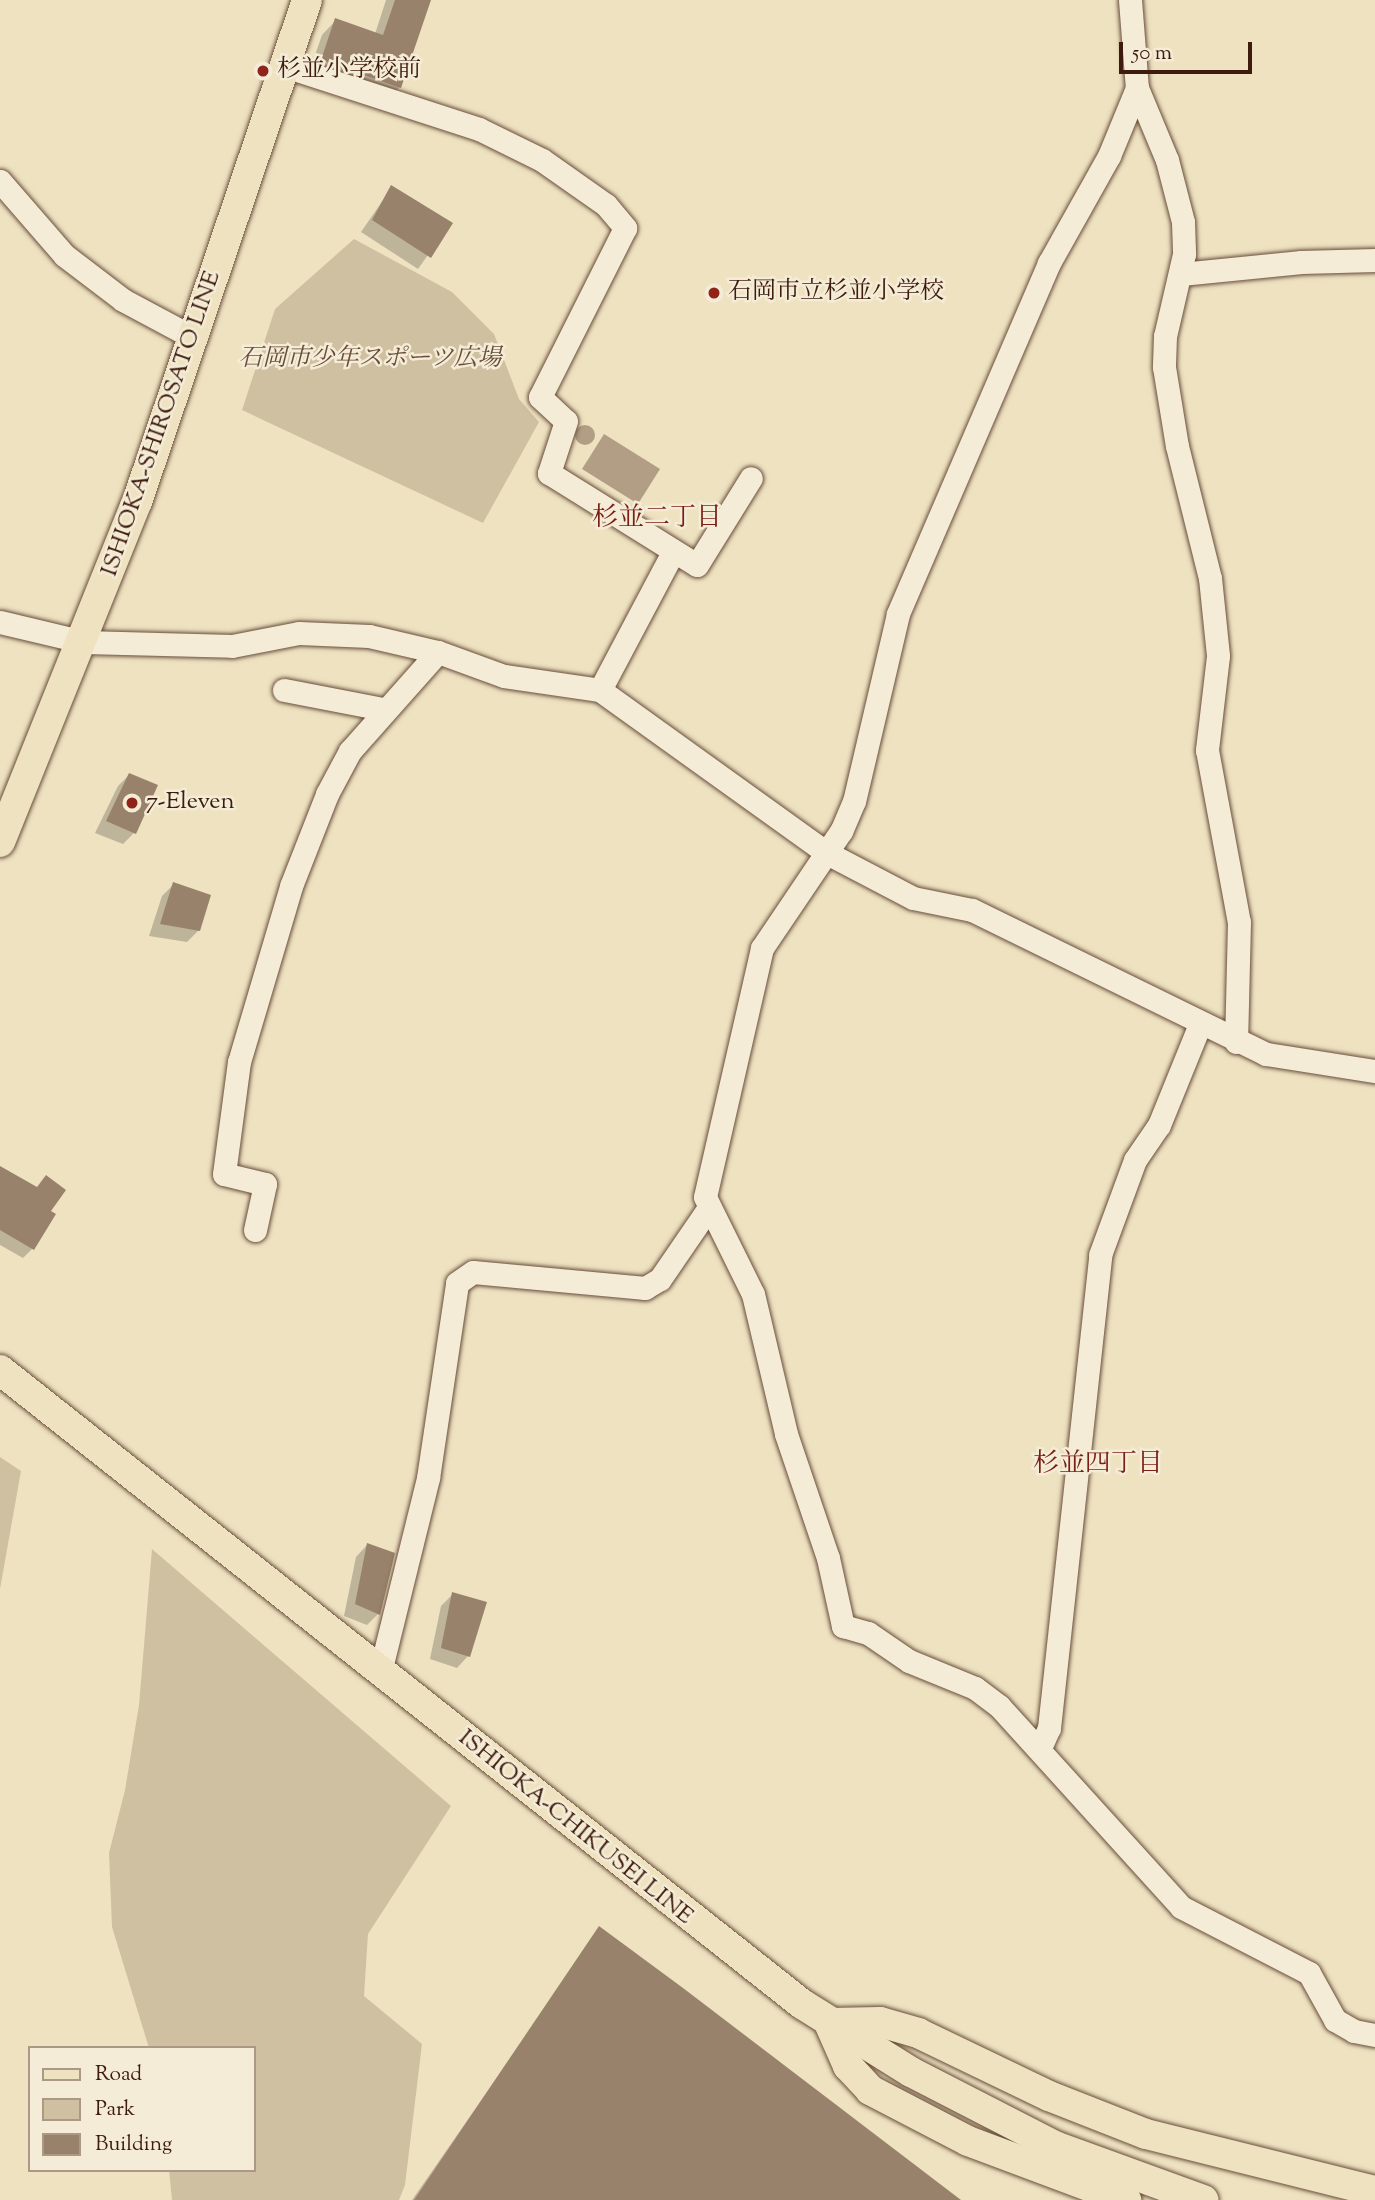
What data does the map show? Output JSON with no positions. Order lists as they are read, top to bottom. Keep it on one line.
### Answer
{"streets":{"main road":["ISHIOKA-SHIROSATO LINE","ISHIOKA-CHIKUSEI LINE"]},"districts":["杉並二丁目","杉並四丁目"],"parks":["石岡市少年スポーツ広場"],"places":["杉並小学校前","石岡市立杉並小学校","7-Eleven"],"legend":["Road","Park","Building"],"scale_bar":"50 m"}
